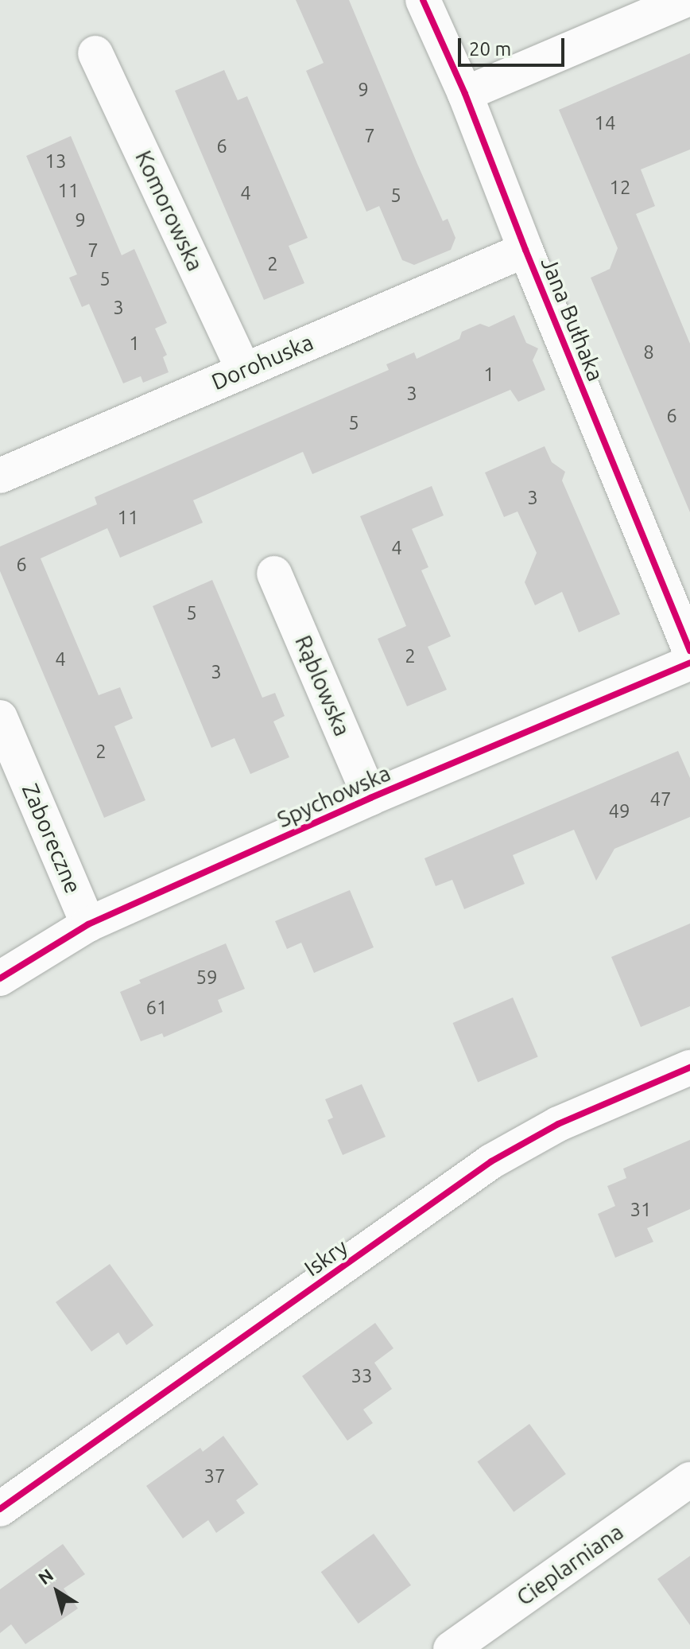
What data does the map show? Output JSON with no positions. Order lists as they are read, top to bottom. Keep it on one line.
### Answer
{"streets":{"street":["Komorowska","Jana Bułhaka","Dorohuska","Rąblowska","Spychowska","Zaboreczne","Iskry","Cieplarniana"]},"crossings":[["Komorowska","Dorohuska"],["Jana Bułhaka","Dorohuska"],["Rąblowska","Spychowska"],["Spychowska","Zaboreczne"]],"house_numbers":["9","14","7","6","13","12","11","4","5","9","7","2","5","3","1","8","1","3","6","5","3","11","4","6","5","2","4","3","2","47","49","59","61","31","33","37"],"scale_bar":"20 m","north":"top left"}
